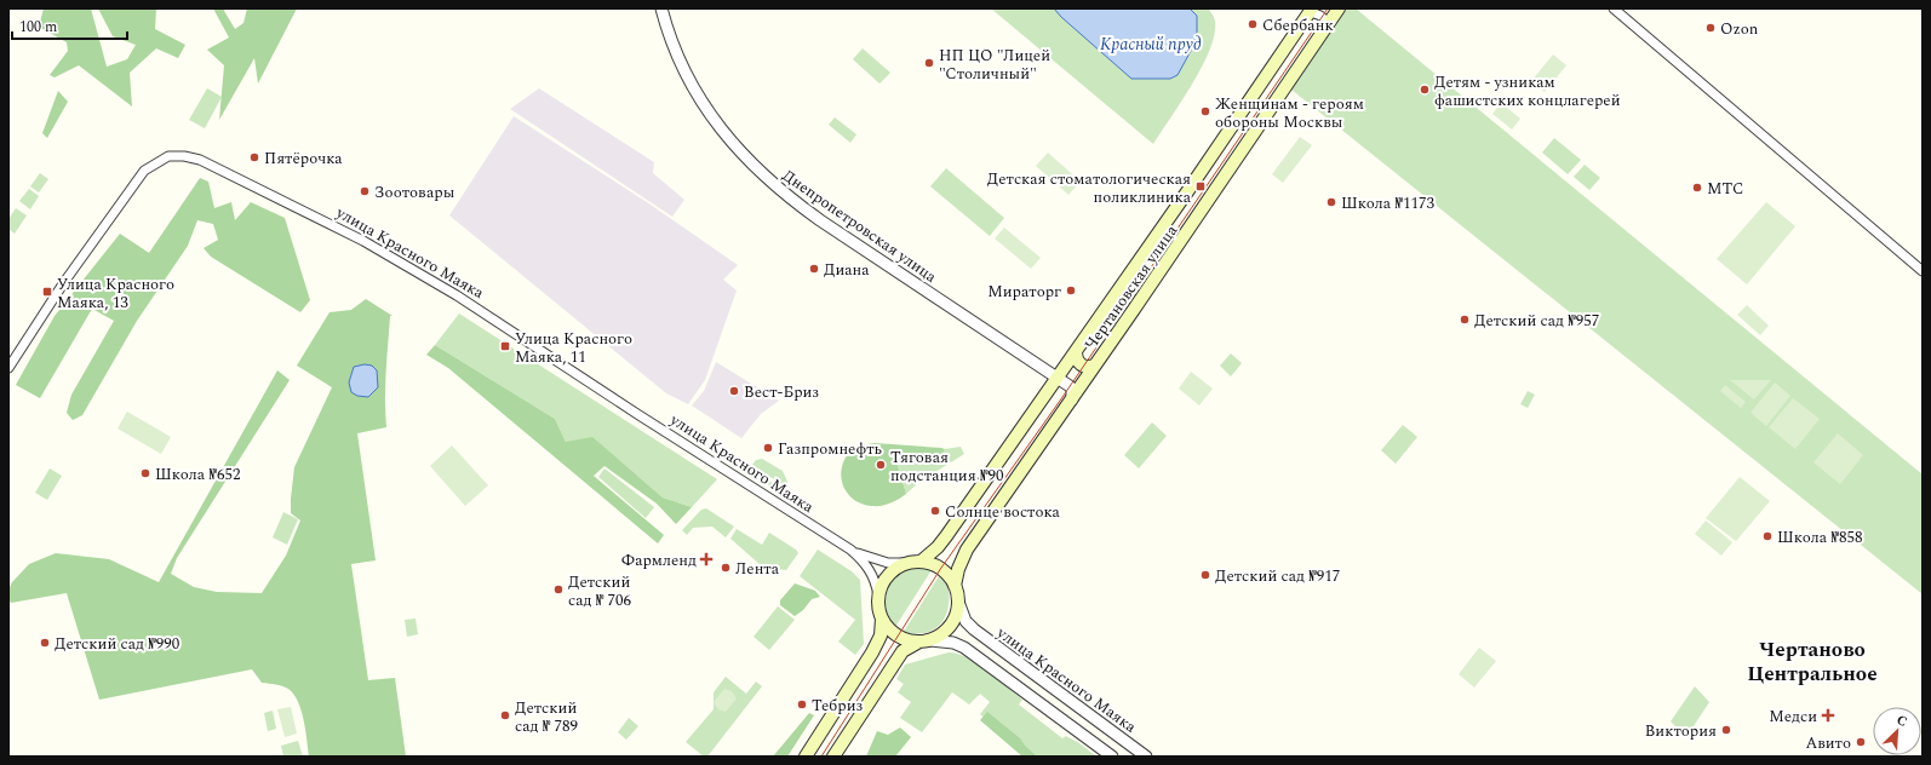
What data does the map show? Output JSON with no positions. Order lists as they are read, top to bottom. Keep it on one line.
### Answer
{"streets":{"main road":["Чертановская улица"],"street":["Днепропетровская улица","улица Красного Маяка"]},"crossings":[["Днепропетровская улица","Чертановская улица"],["улица Красного Маяка","Чертановская улица"]],"districts":["Чертаново Центральное"],"water":["Красный пруд"],"places":{"other":["Сбербанк","Ozon","НП ЦО \"Лицей \"Столичный\"","Детям - узникам фашистских концлагерей","Женщинам - героям обороны Москвы","Пятёрочка","МТС","Зоотовары","Школа №1173","Диана","Мираторг","Детский сад №957","Вест-Бриз","Газпромнефть","Тяговая подстанция №90","Школа №652","Солнце востока","Школа №858","Лента","Детский сад №917","Детский сад № 706","Детский сад №990","Тебриз","Детский сад № 789","Виктория","Авито"],"transit":["Детская стоматологическая поликлиника","Улица Красного Маяка, 13","Улица Красного Маяка, 11"],"health":["Фармленд","Медси"]},"scale_bar":"100 m","north":"top right"}
